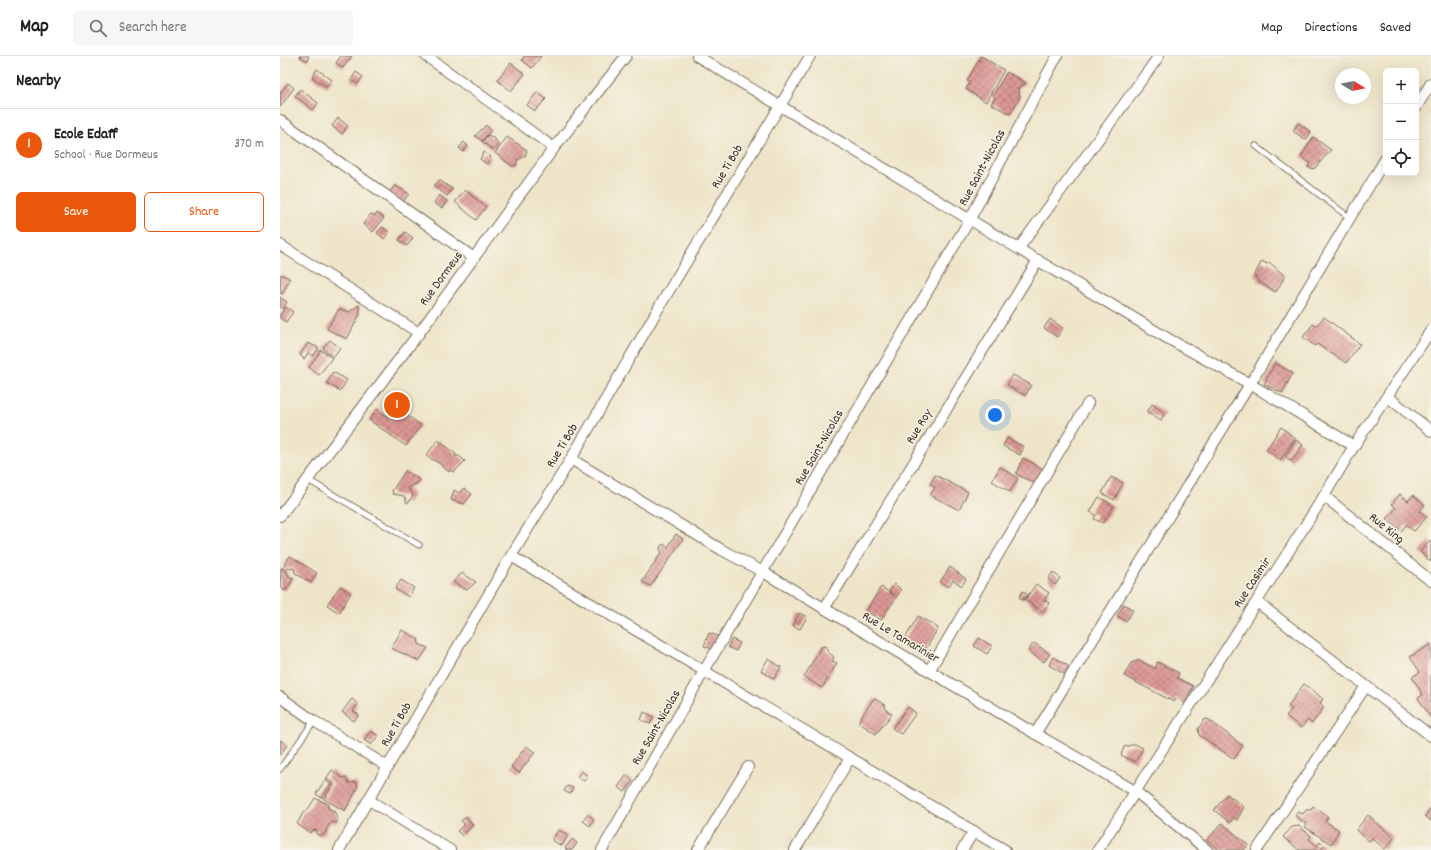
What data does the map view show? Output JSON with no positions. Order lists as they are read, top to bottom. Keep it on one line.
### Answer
{"streets":{"street":["Rue Ti Bob","Rue Saint-Nicolas","Rue Dormeus","Rue Roy","Rue King","Rue Casimir","Rue Le Tamarinier"]},"crossings":[["Rue Ti Bob","Rue Le Tamarinier"],["Rue Saint-Nicolas","Rue Le Tamarinier"],["Rue Roy","Rue Le Tamarinier"],["Rue King","Rue Casimir"],["Rue Casimir","Rue Le Tamarinier"]],"north":"right","page":{"header":"Map","search":"Search here","nav":["Map","Directions","Saved"],"heading":"Nearby","map_buttons":["+","−"],"list":[{"mark":"1","name":"Ecole Edaff","note":"School · Rue Dormeus","value":"370 m"}],"buttons":["Save","Share"],"pins":"1"}}
